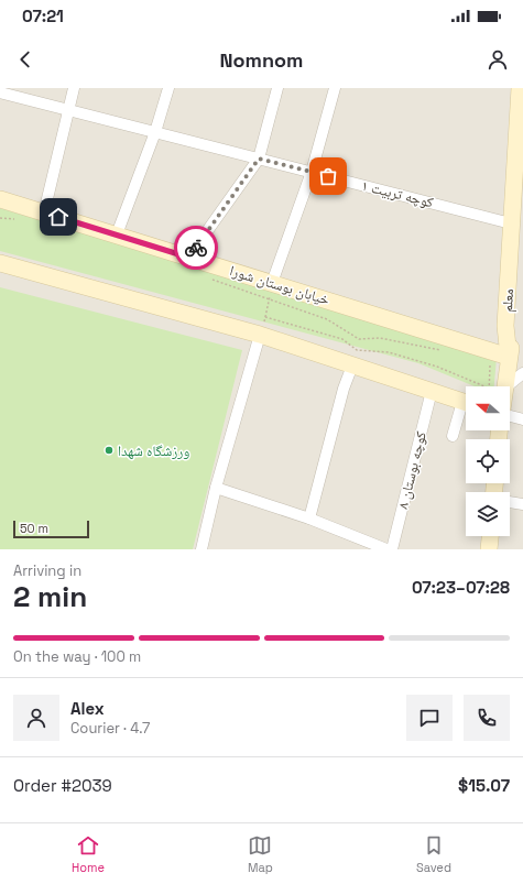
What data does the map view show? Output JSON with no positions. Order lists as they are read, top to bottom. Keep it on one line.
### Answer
{"streets":{"main road":["خیابان بوستان شورا","معلم"],"street":["کوچه تربیت ۱","کوچه بوستان ۸"]},"crossings":[["کوچه تربیت ۱","معلم"],["خیابان بوستان شورا","معلم"]],"places":["ورزشگاه شهدا"],"scale_bar":"50 m","north":"left","page":{"status":"07:21","header":"Nomnom","scale":"50 m","heading":["2 min","Arriving in","07:23–07:28"],"panel":["Alex","Courier · 4.7","Order #2039","$15.07"],"bar":"On the way · 100 m","tabs":["Home","Map","Saved"]}}
